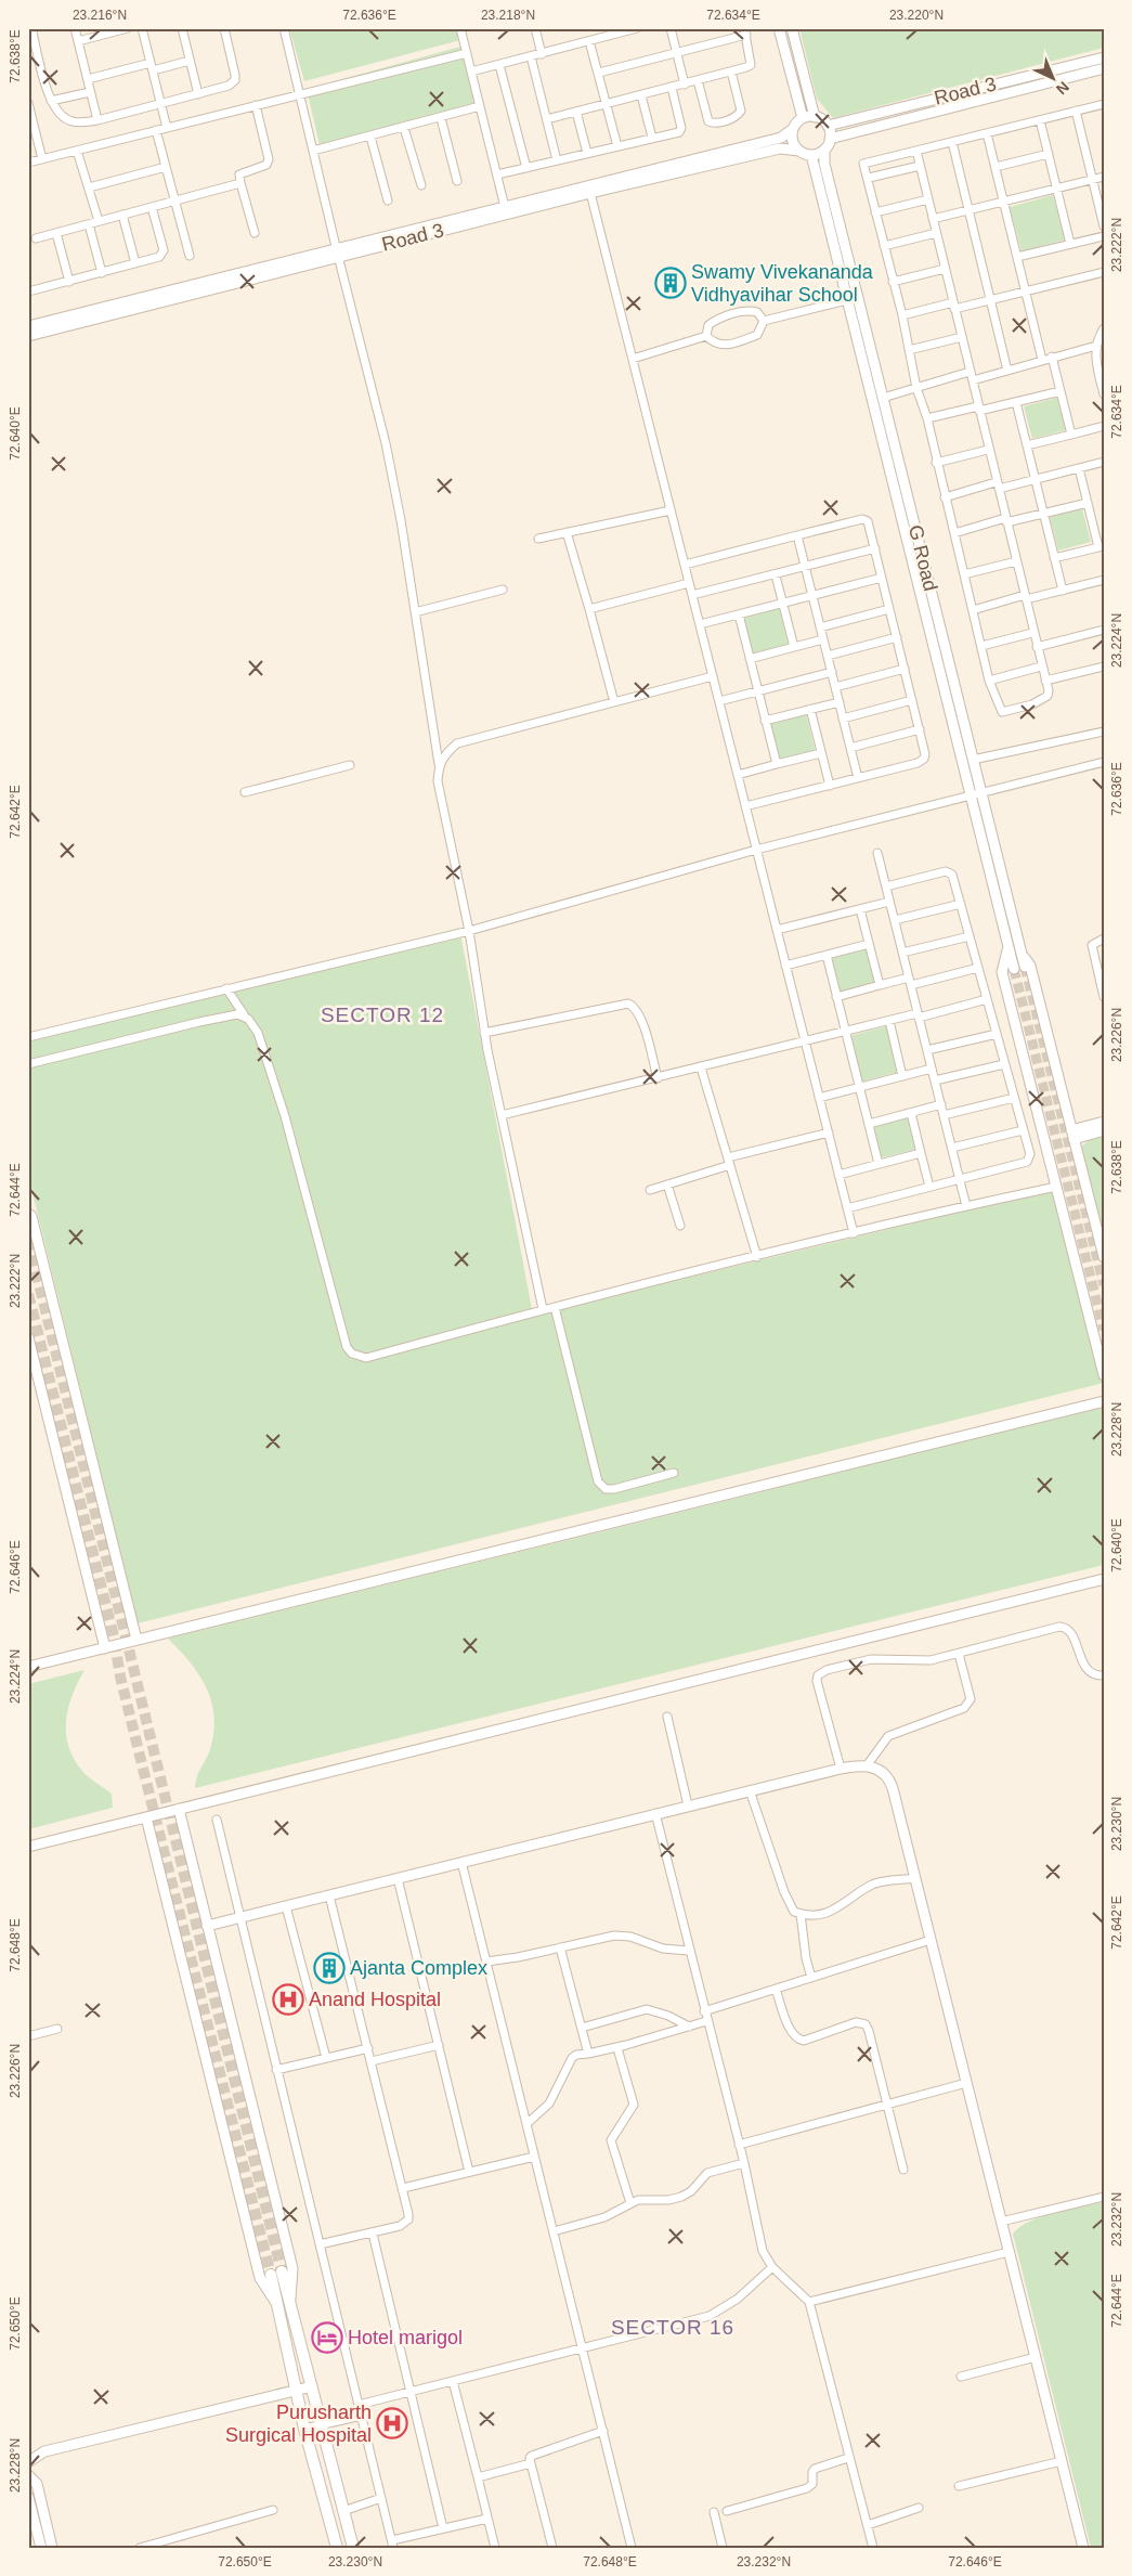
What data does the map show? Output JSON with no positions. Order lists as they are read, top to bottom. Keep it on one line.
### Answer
{"streets":{"street":["Road 3","G Road"]},"crossings":[["Road 3","G Road"]],"districts":["SECTOR 12","SECTOR 16"],"places":{"building":["Swamy Vivekananda Vidhyavihar School","Ajanta Complex"],"hospital":["Anand Hospital","Purusharth Surgical Hospital"],"hotel":["Hotel marigol"]},"north":"bottom right","coordinates":["23.216°N","72.636°E","23.218°N","72.634°E","23.220°N","72.638°E","23.222°N","72.640°E","23.224°N","72.642°E","23.226°N","72.644°E","23.228°N","72.646°E","23.230°N","72.648°E","23.232°N","72.650°E"]}
